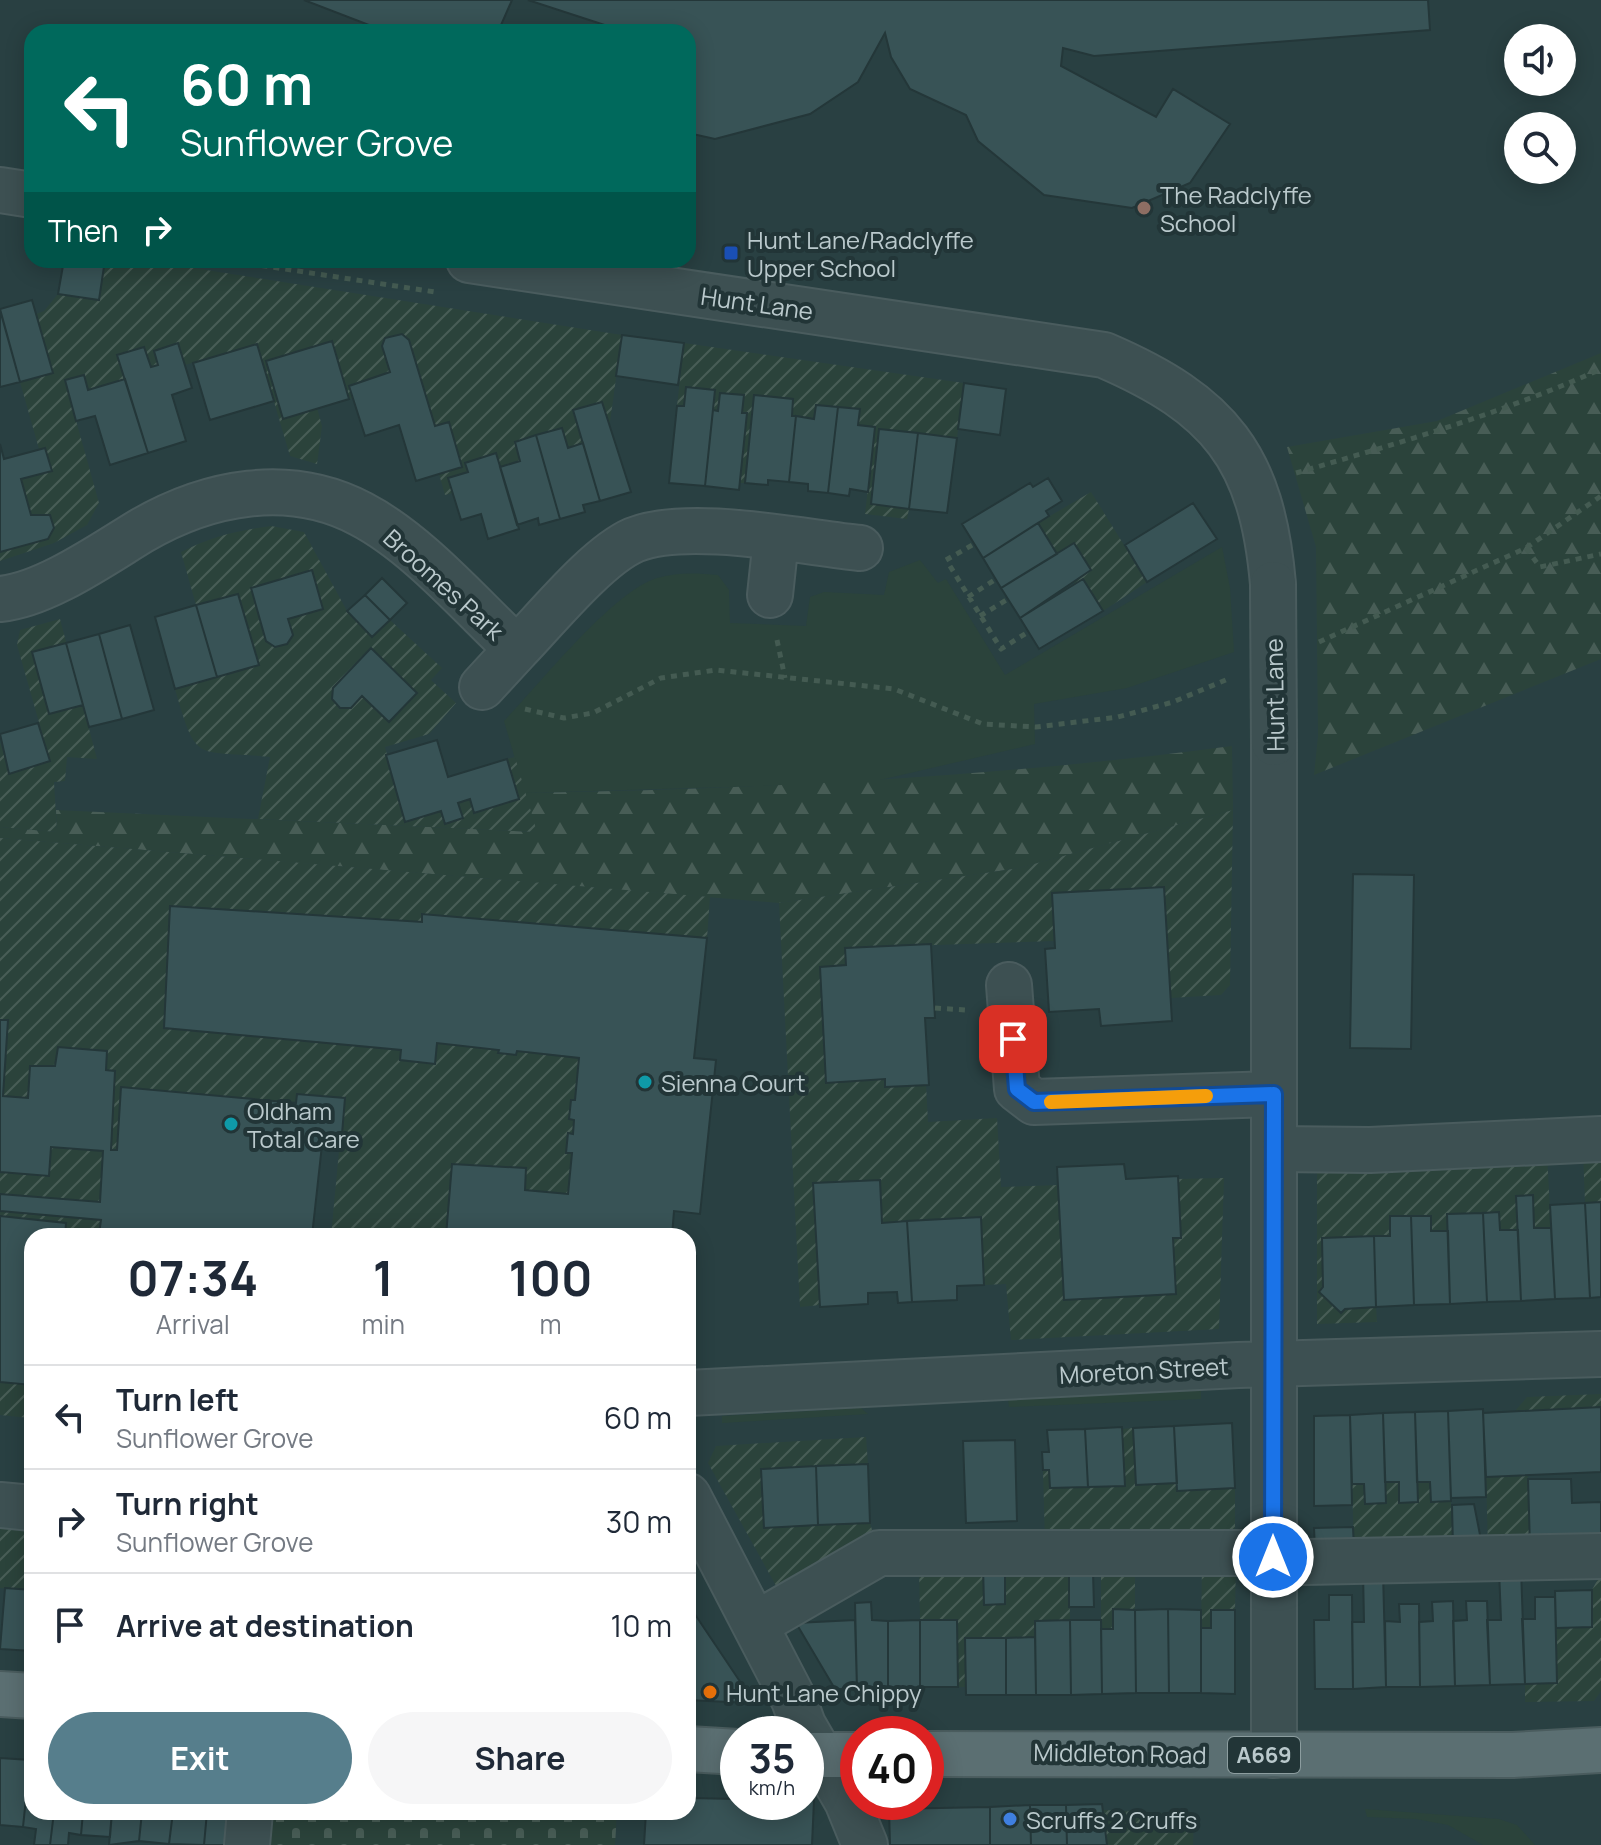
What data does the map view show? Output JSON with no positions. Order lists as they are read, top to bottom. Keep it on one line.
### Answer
{"streets":{"main road":["Middleton Road","A669"],"street":["Hunt Lane","Broomes Park","Moreton Street"]},"crossings":[["Hunt Lane","Moreton Street"],["Hunt Lane","Middleton Road"]],"places":{"other":["The Radclyffe School","Sienna Court","Oldham Total Care","Hunt Lane Chippy","Scruffs 2 Cruffs"],"transit":["Hunt Lane/Radclyffe Upper School"]},"page":{"turn":["60 m","Sunflower Grove"],"then":"Then","eta":["07:34","Arrival","1","min","100","m"],"list":[{"name":"Turn left","note":"Sunflower Grove","value":"60 m"},{"name":"Turn right","note":"Sunflower Grove","value":"30 m"},{"name":"Arrive at destination","value":"10 m"}],"buttons":["Exit","Share"],"speed":"35 km/h","limit":"40"}}
